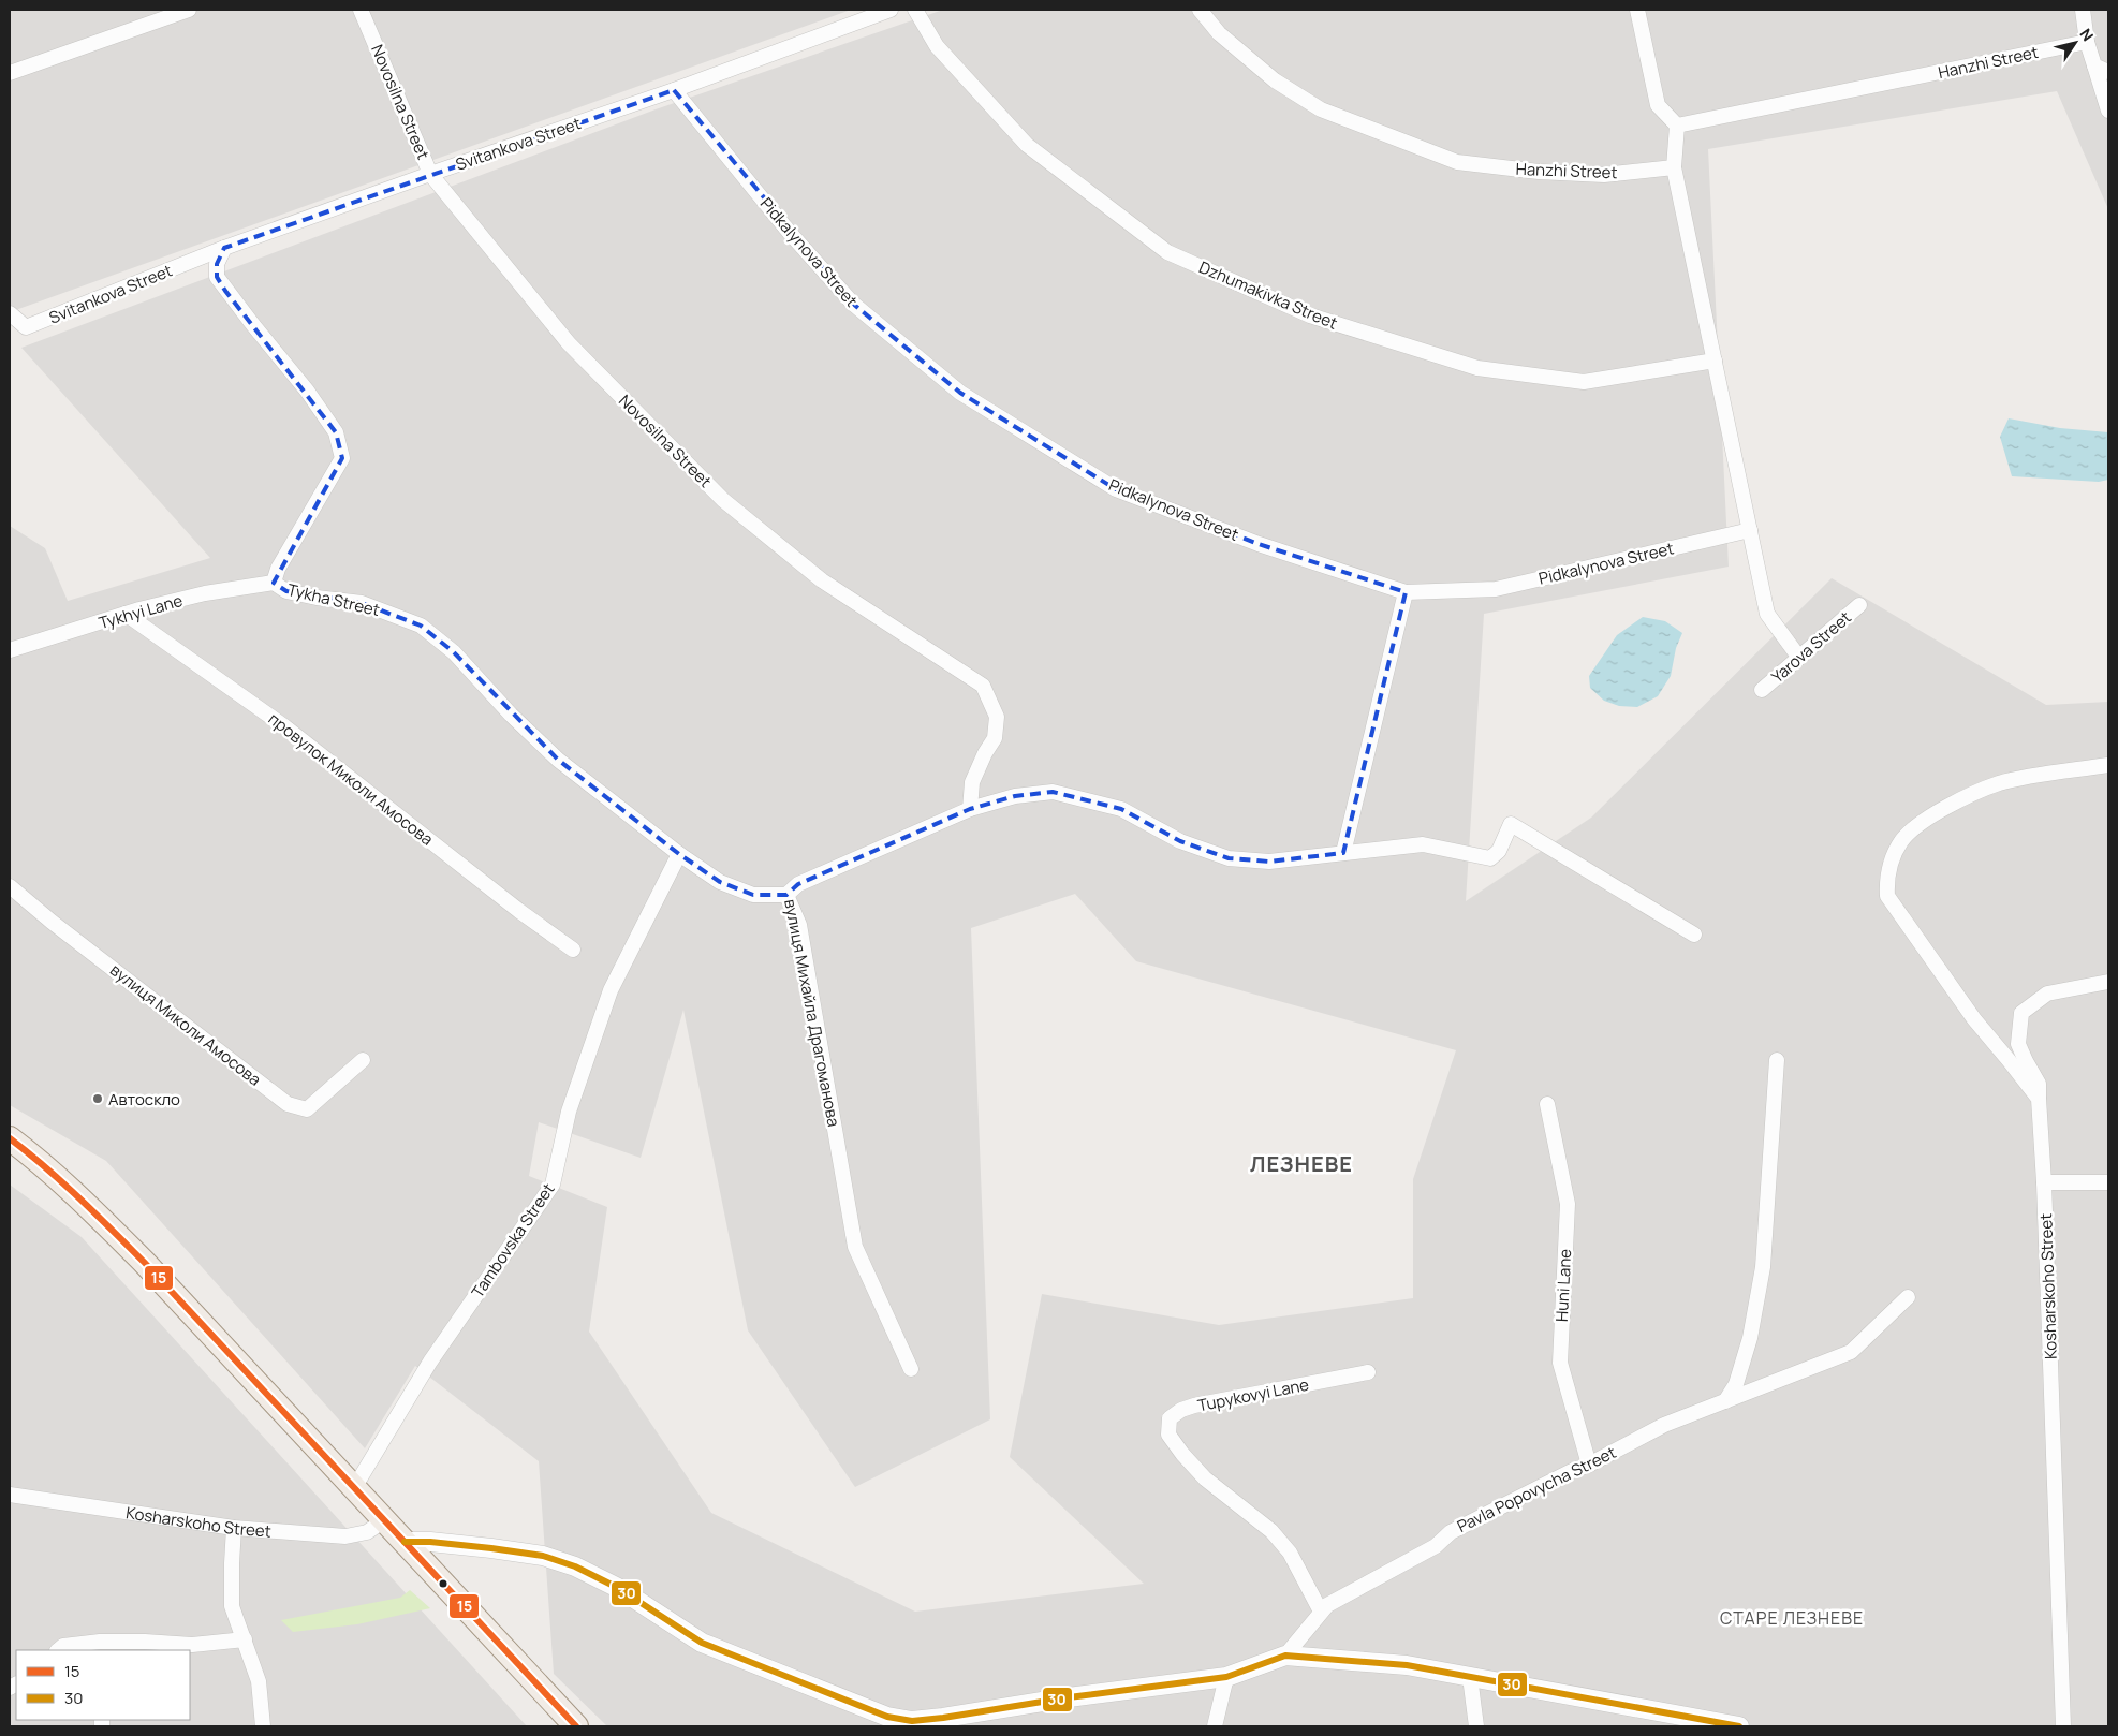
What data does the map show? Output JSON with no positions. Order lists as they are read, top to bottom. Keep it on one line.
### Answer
{"streets":{"street":["Hanzhi Street","Novosilna Street","Svitankova Street","Pidkalynova Street","Dzhumakivka Street","Tykha Street","Tykhyi Lane","Yarova Street","провулок Миколи Амосова","вулиця Михайла Драгоманова","вулиця Миколи Амосова","Tambovska Street","Huni Lane","Kosharskoho Street","Tupykovyi Lane","Pavla Popovycha Street"]},"crossings":[["Novosilna Street","Svitankova Street"],["Novosilna Street","вулиця Михайла Драгоманова"],["Svitankova Street","Pidkalynova Street"],["Svitankova Street","Tykha Street"],["Tykha Street","Tykhyi Lane"],["Tykha Street","вулиця Михайла Драгоманова"],["Tykha Street","Tambovska Street"],["Tykhyi Lane","провулок Миколи Амосова"],["Huni Lane","Pavla Popovycha Street"],["Tupykovyi Lane","Pavla Popovycha Street"]],"districts":["ЛЕЗНЕВЕ","СТАРЕ ЛЕЗНЕВЕ"],"places":["Автоскло"],"lines":["transit line 15","transit line 30"],"legend":["15","30"],"north":"top right"}
